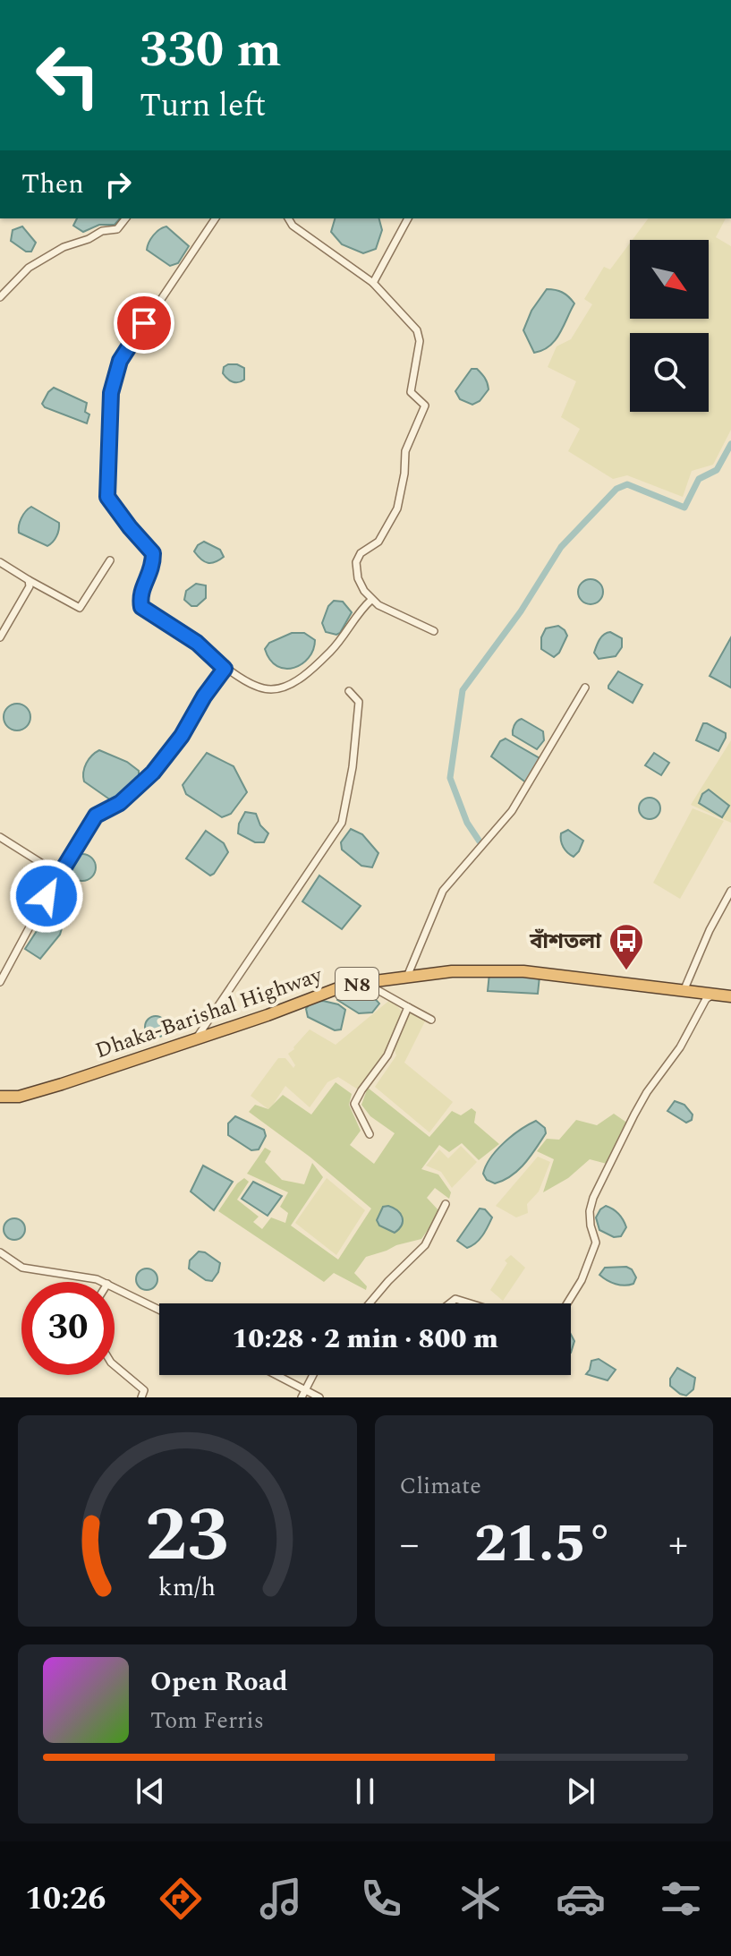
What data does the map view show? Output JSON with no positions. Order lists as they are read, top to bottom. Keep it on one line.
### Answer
{"streets":{"highway":["N8","Dhaka-Barishal Highway"]},"places":{"bus stop":["বাঁশতলা"]},"north":"bottom right","page":{"turn":["330 m","Turn left"],"then":"Then","limit":"30","trip":"10:28 · 2 min · 800 m","tile":"Climate","heat":["−","21.5°","+"],"song":["Open Road","Tom Ferris"],"tabs":"10:26","gauge":["23","km/h"]}}
